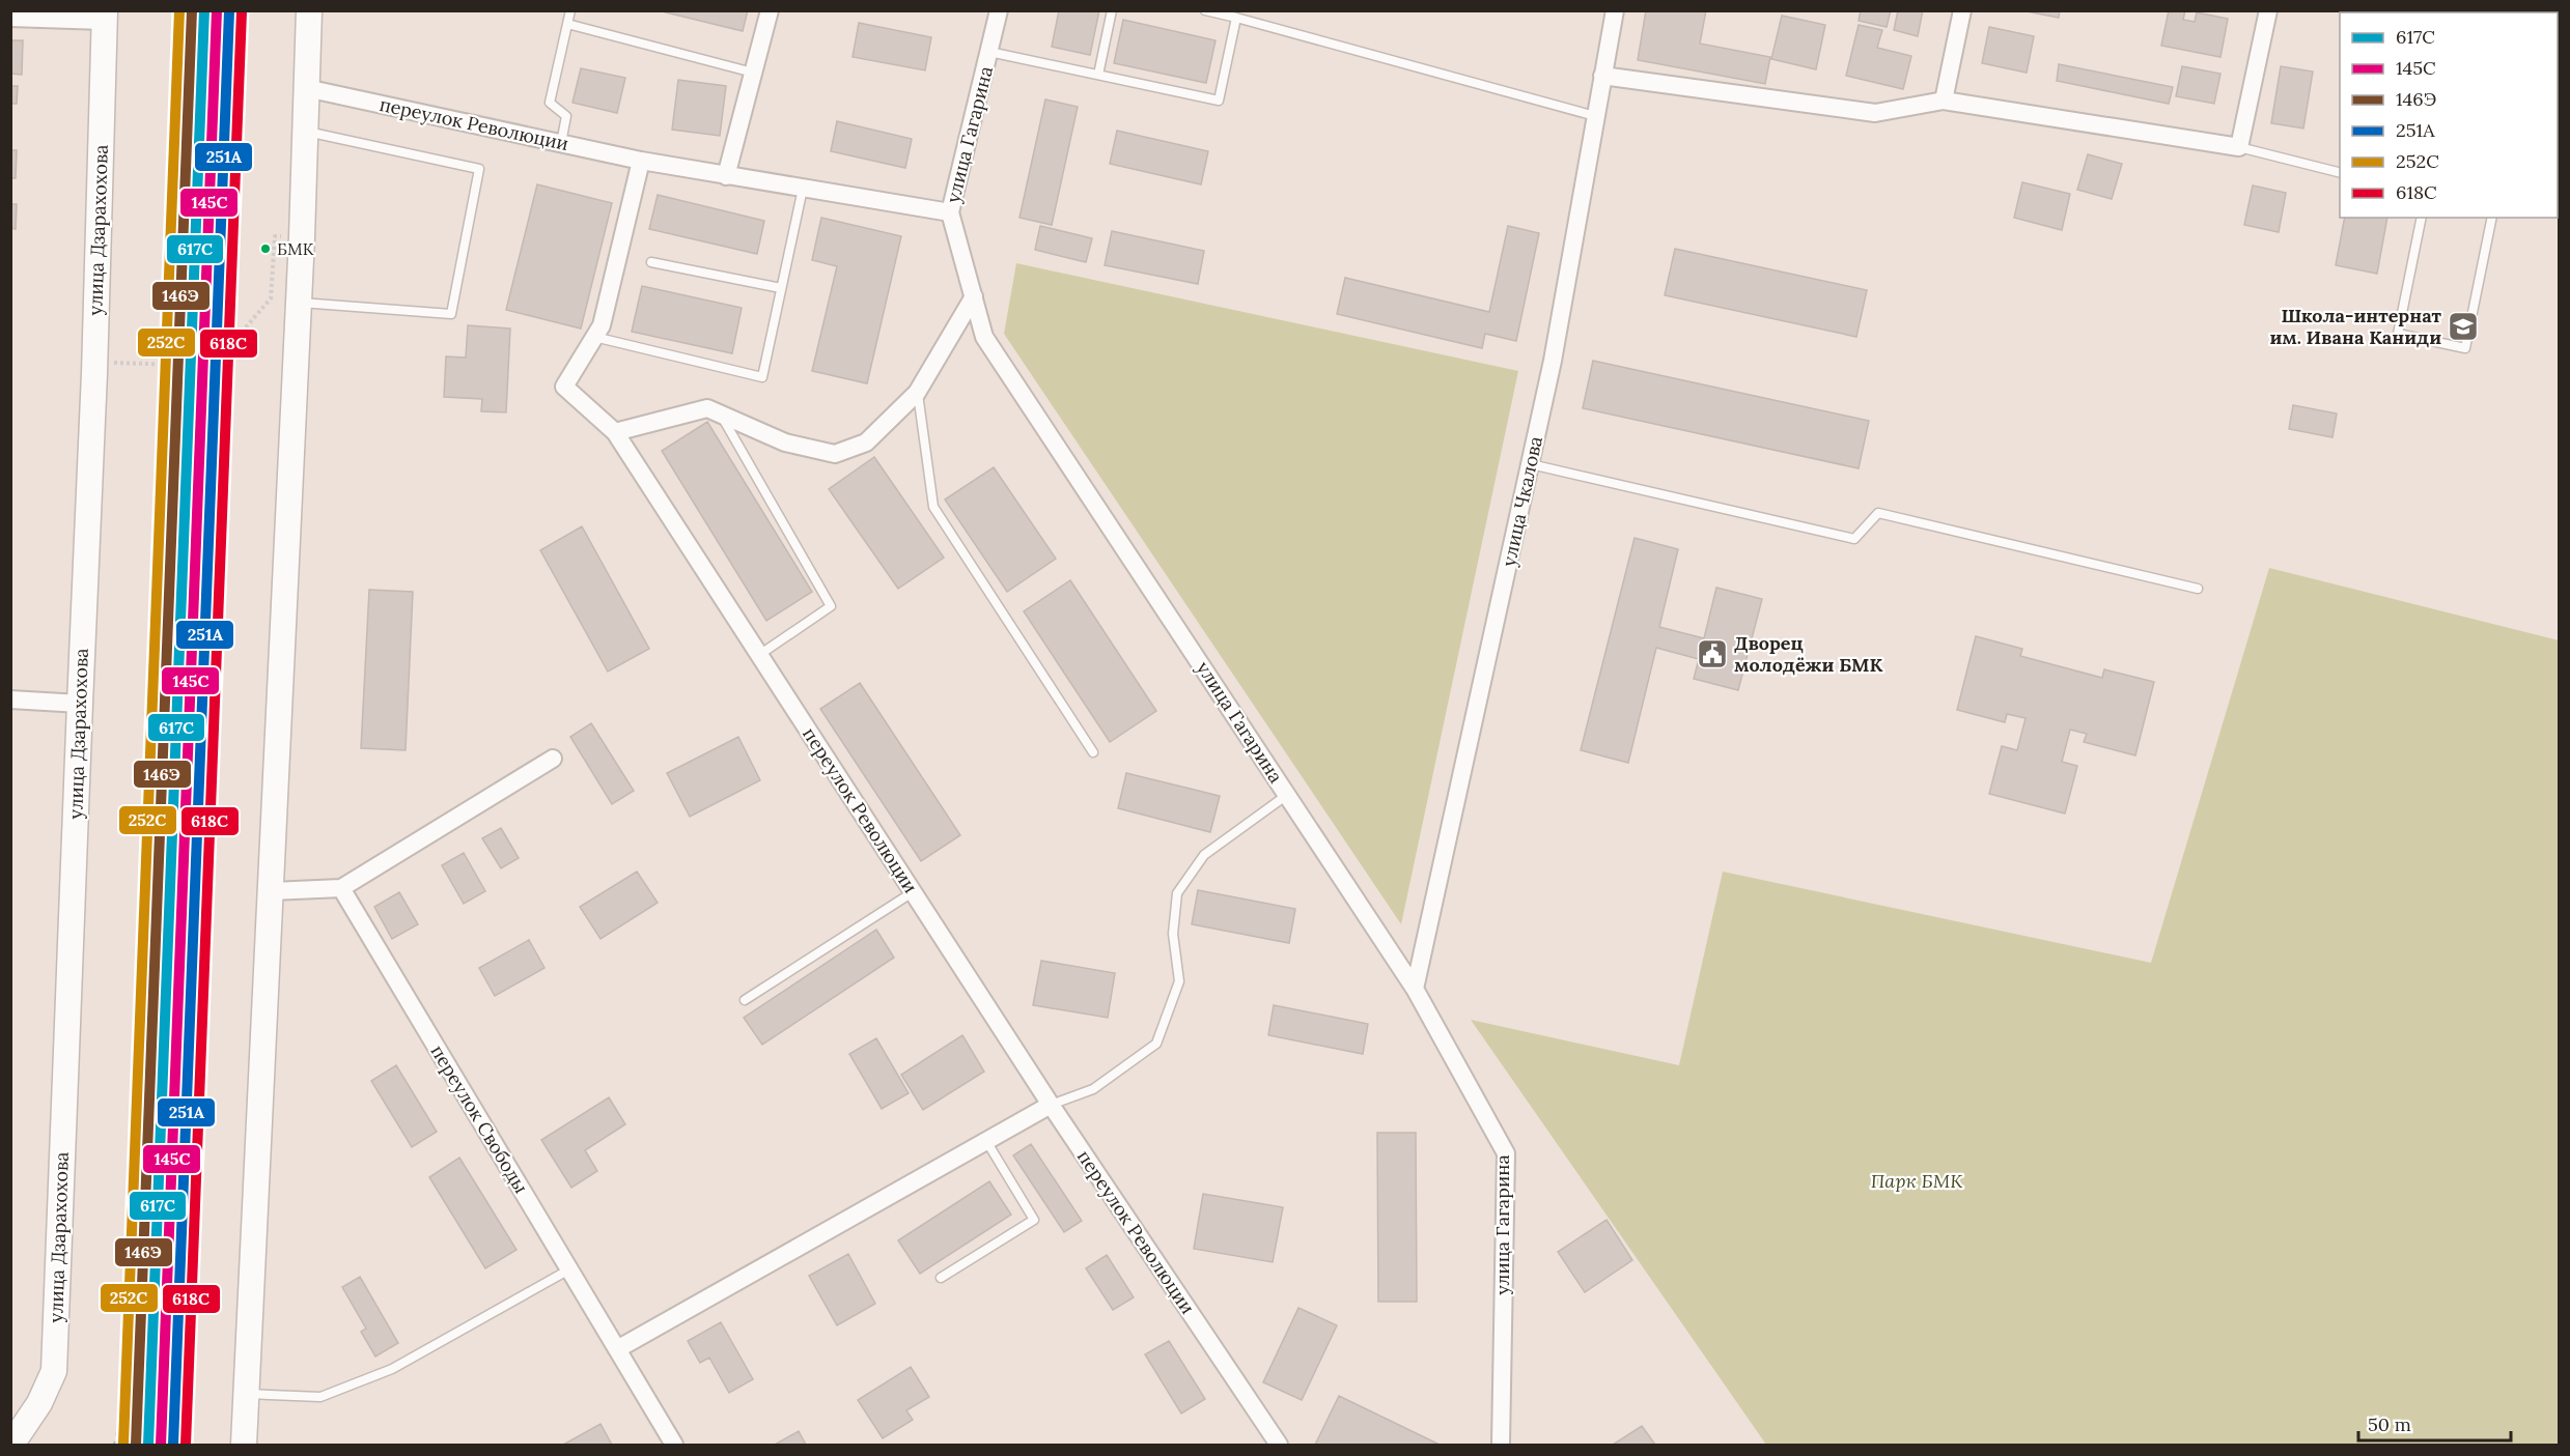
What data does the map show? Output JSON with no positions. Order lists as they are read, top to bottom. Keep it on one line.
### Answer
{"streets":{"street":["переулок Революции","улица Гагарина","улица Дзарахохова","улица Чкалова","переулок Свободы"]},"crossings":[["переулок Революции","улица Гагарина"],["улица Гагарина","улица Чкалова"]],"parks":["Парк БМК"],"places":{"other":["БМК"],"school or university":["Школа-интернат им. Ивана Каниди"],"public building":["Дворец молодёжи БМК"]},"lines":["transit line 617C","transit line 145С","transit line 146Э","transit line 252С","transit line 251А","transit line 618С"],"legend":["617C","145С","146Э","251А","252С","618С"],"scale_bar":"50 m"}
